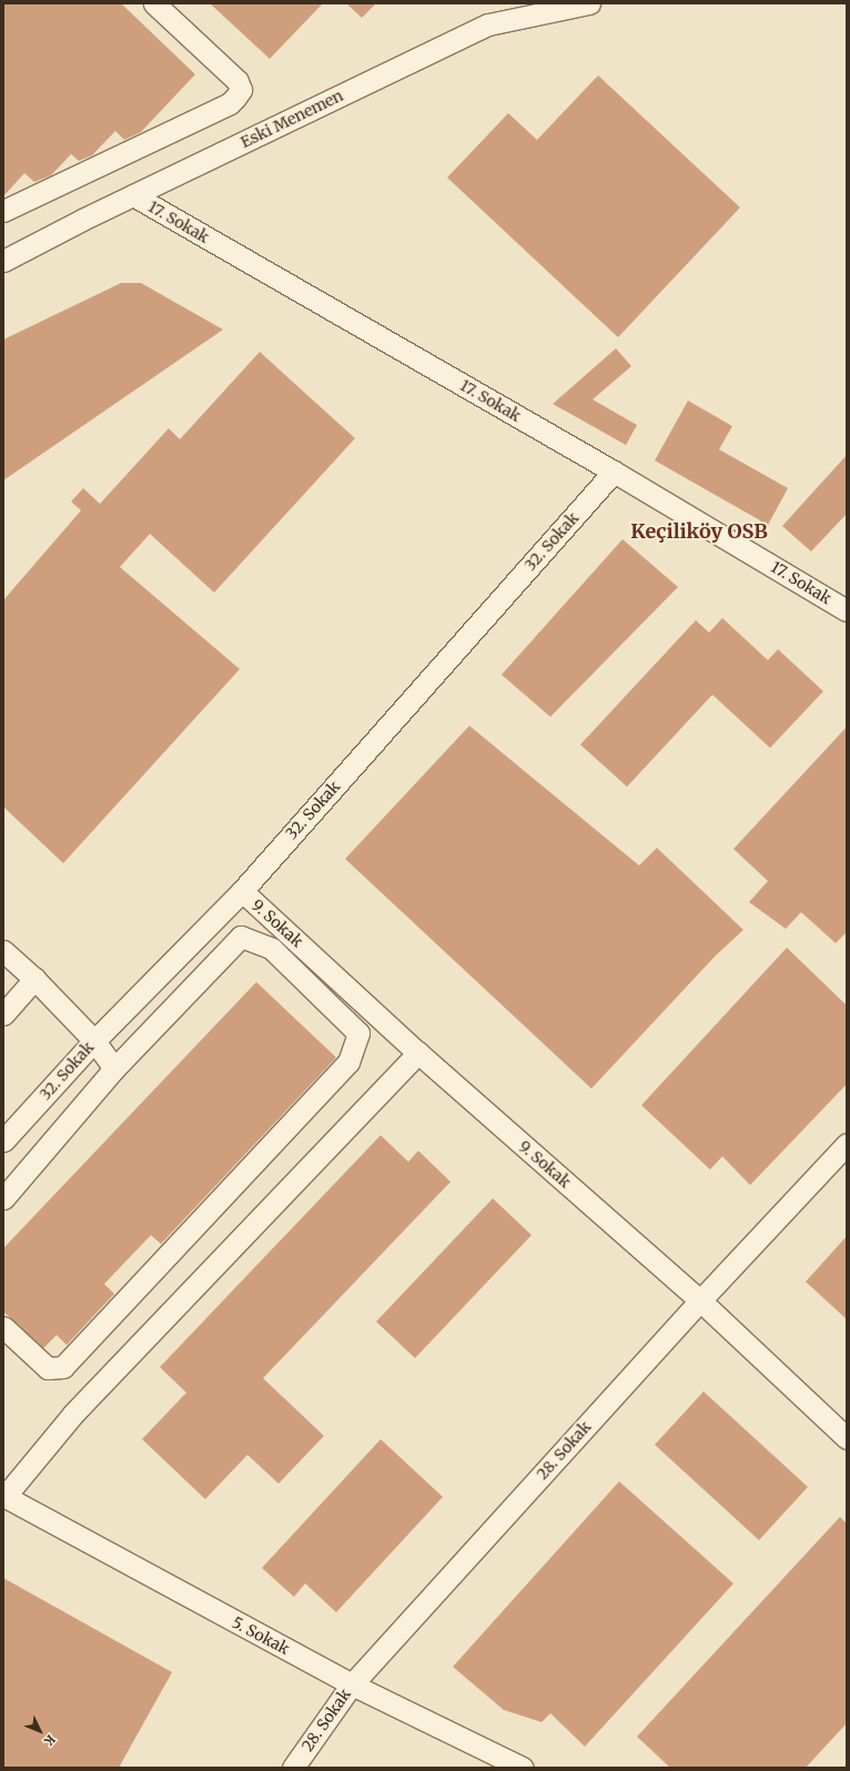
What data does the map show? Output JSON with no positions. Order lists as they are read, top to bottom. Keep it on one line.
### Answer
{"streets":{"street":["Eski Menemen","17. Sokak","32. Sokak","9. Sokak","28. Sokak","5. Sokak"]},"crossings":[["Eski Menemen","17. Sokak"],["17. Sokak","32. Sokak"],["32. Sokak","9. Sokak"],["9. Sokak","28. Sokak"],["28. Sokak","5. Sokak"]],"districts":["Keçiliköy OSB"],"north":"bottom right"}
